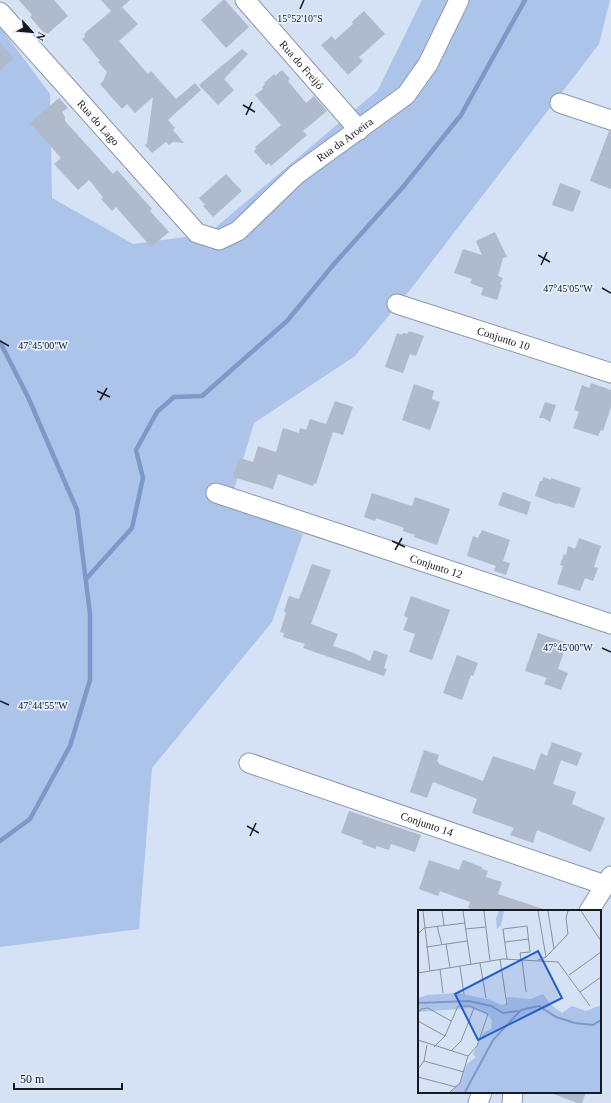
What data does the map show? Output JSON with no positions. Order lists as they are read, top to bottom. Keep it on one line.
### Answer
{"streets":{"street":["Rua do Freijó","Rua do Lago","Rua da Aroeira","Conjunto 10","Conjunto 12","Conjunto 14"]},"crossings":[["Rua do Freijó","Rua da Aroeira"],["Rua do Lago","Rua da Aroeira"]],"scale_bar":"50 m","north":"bottom right","coordinates":["15°52'10\"S","47°45'05\"W","47°45'00\"W","47°44'55\"W"]}
